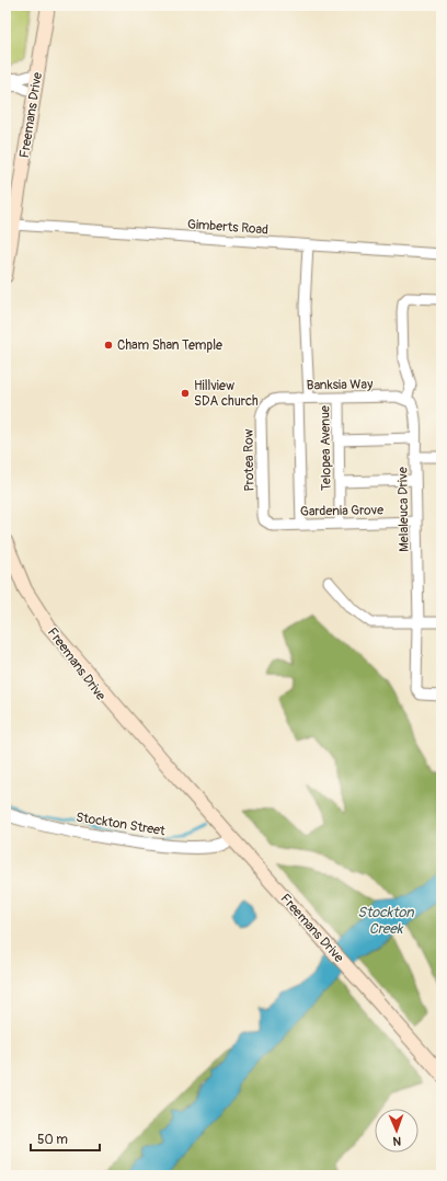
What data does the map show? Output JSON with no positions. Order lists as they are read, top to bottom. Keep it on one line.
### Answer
{"streets":{"main road":["Freemans Drive"],"street":["Gimberts Road","Banksia Way","Telopea Avenue","Protea Row","Melaleuca Drive","Gardenia Grove","Stockton Street"]},"crossings":[["Freemans Drive","Gimberts Road"],["Freemans Drive","Stockton Street"],["Banksia Way","Telopea Avenue"],["Banksia Way","Protea Row"],["Banksia Way","Melaleuca Drive"],["Telopea Avenue","Gardenia Grove"],["Protea Row","Gardenia Grove"],["Melaleuca Drive","Gardenia Grove"]],"water":["Stockton Creek"],"places":["Cham Shan Temple","Hillview SDA church"],"scale_bar":"50 m","north":"bottom"}
